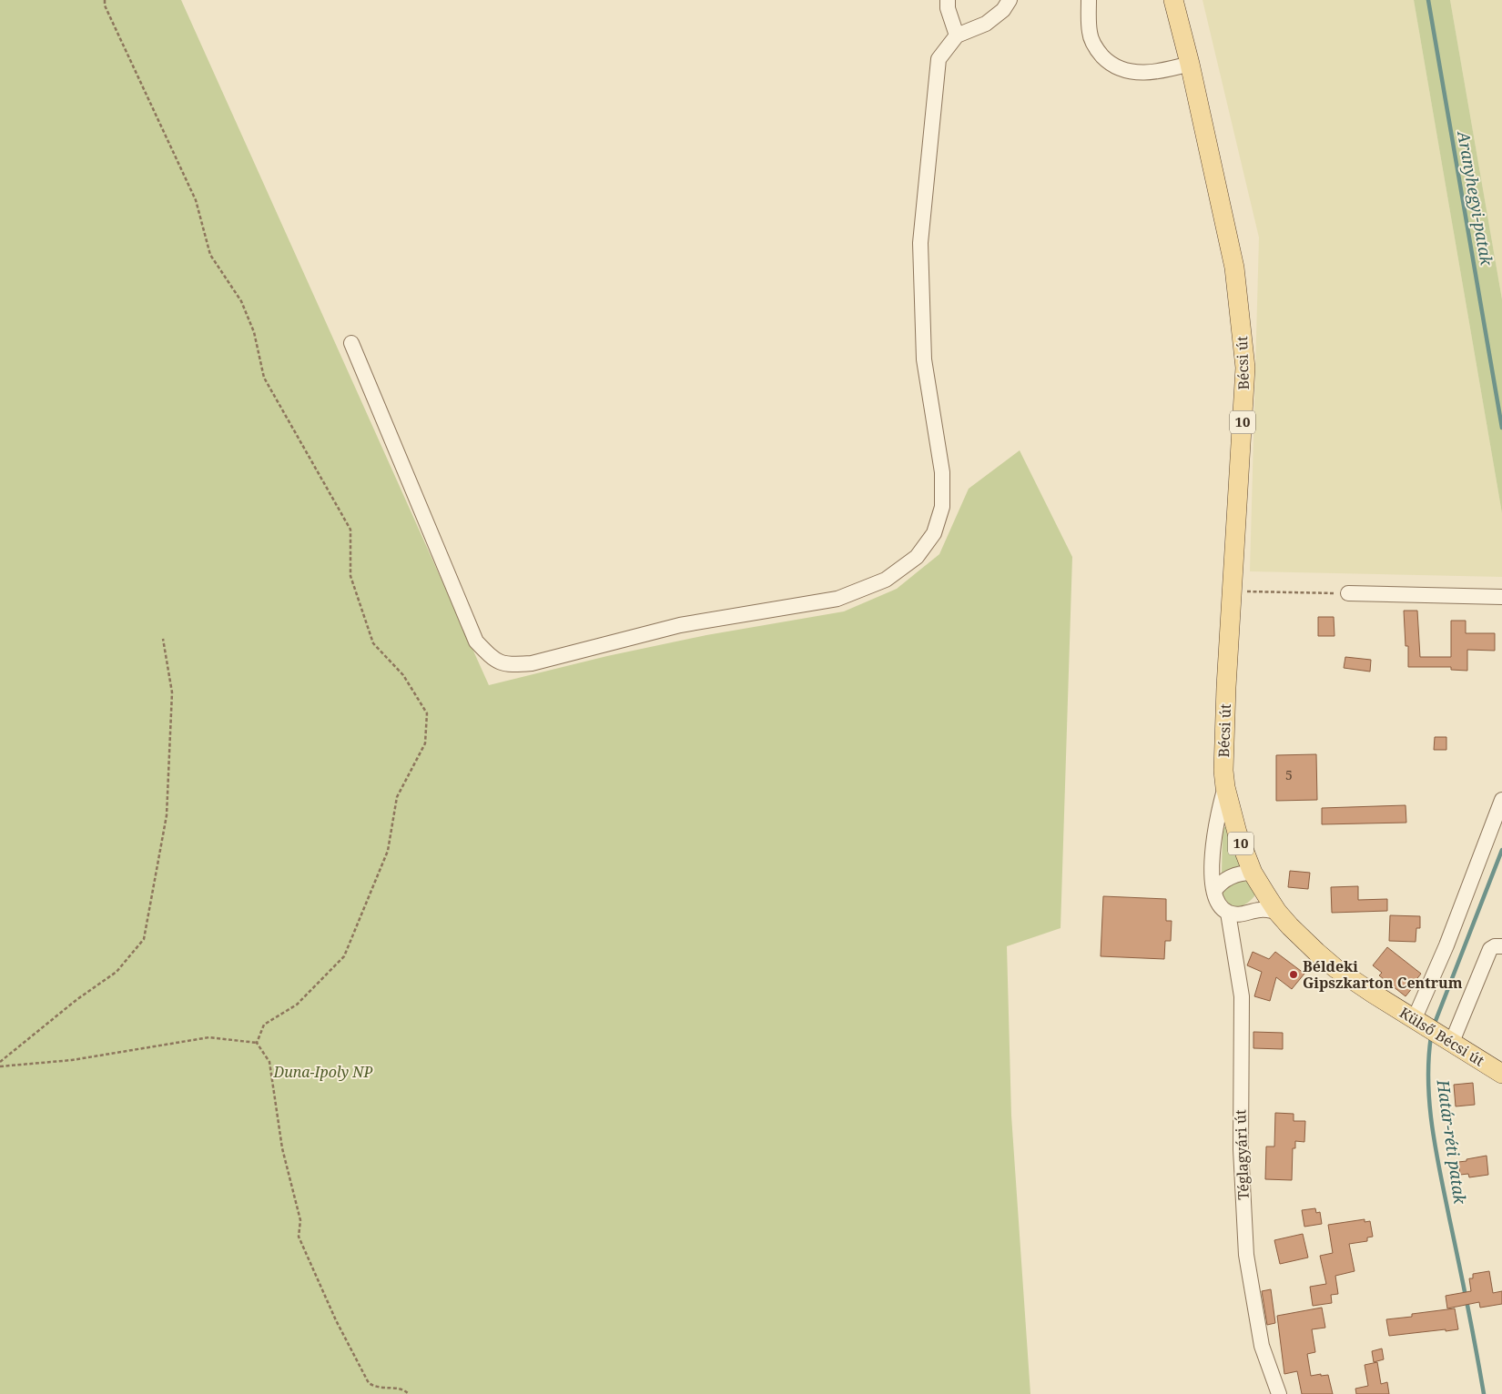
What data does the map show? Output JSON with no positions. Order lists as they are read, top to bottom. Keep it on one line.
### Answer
{"streets":{"main road":["Bécsi út","10","Külső Bécsi út"],"street":["Téglagyári út"]},"crossings":[["Bécsi út","Külső Bécsi út"],["Külső Bécsi út","Téglagyári út"]],"water":["Aranyhegyi-patak","Határ-réti patak"],"parks":["Duna-Ipoly NP"],"places":["Béldeki Gipszkarton Centrum"],"house_numbers":["5"]}
